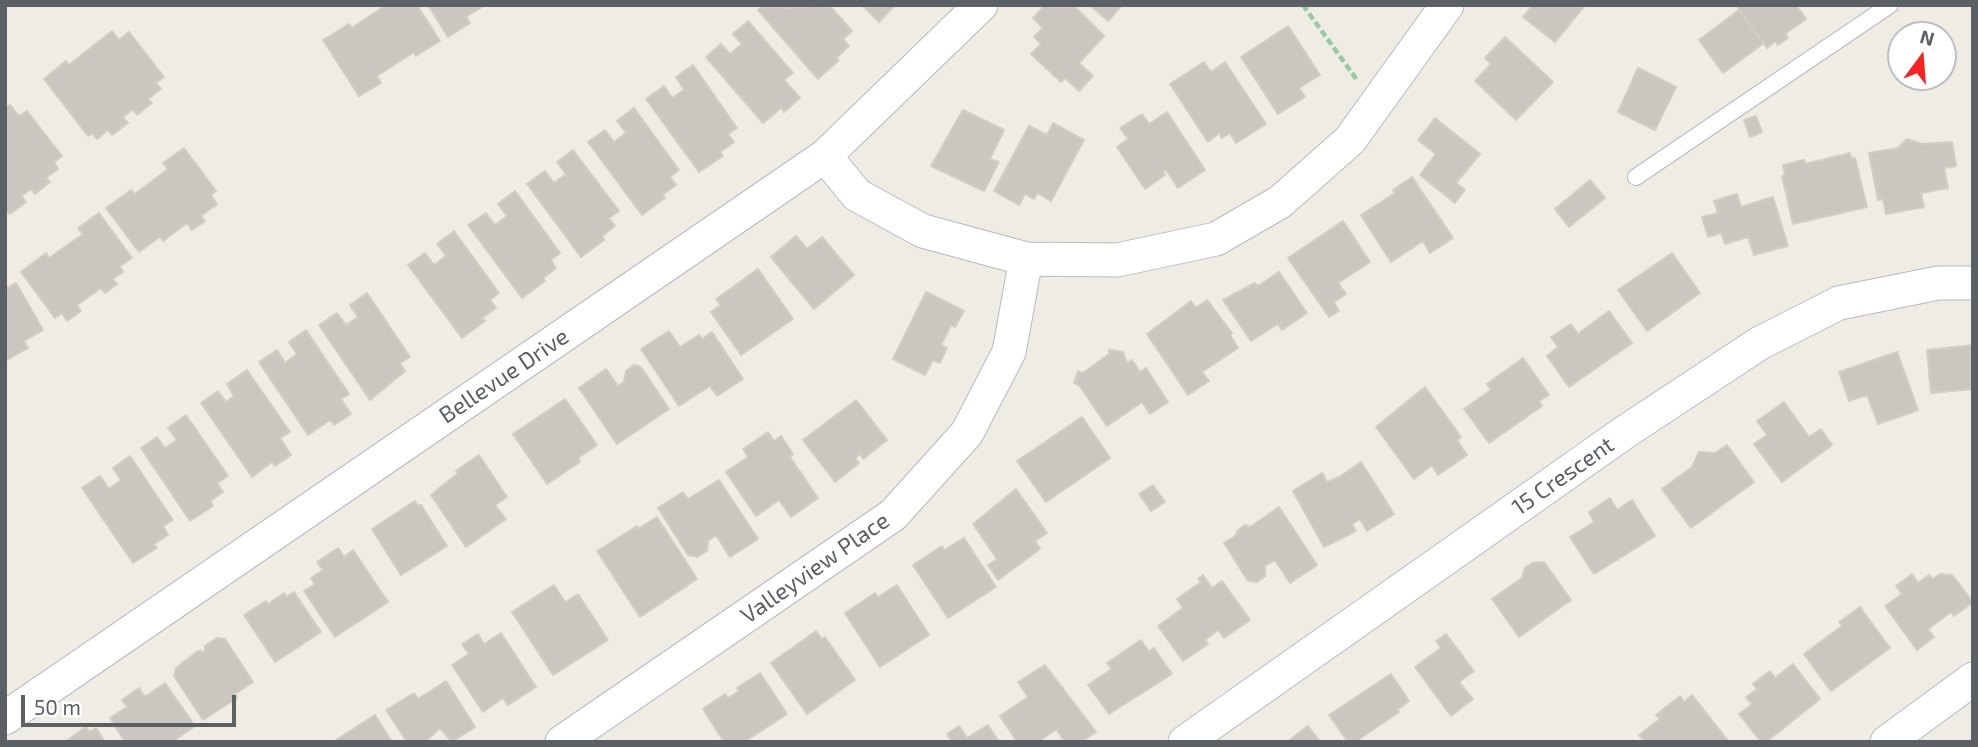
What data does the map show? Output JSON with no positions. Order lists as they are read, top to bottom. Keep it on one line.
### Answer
{"streets":{"street":["Bellevue Drive","15 Crescent","Valleyview Place"]},"scale_bar":"50 m","north":"top"}
